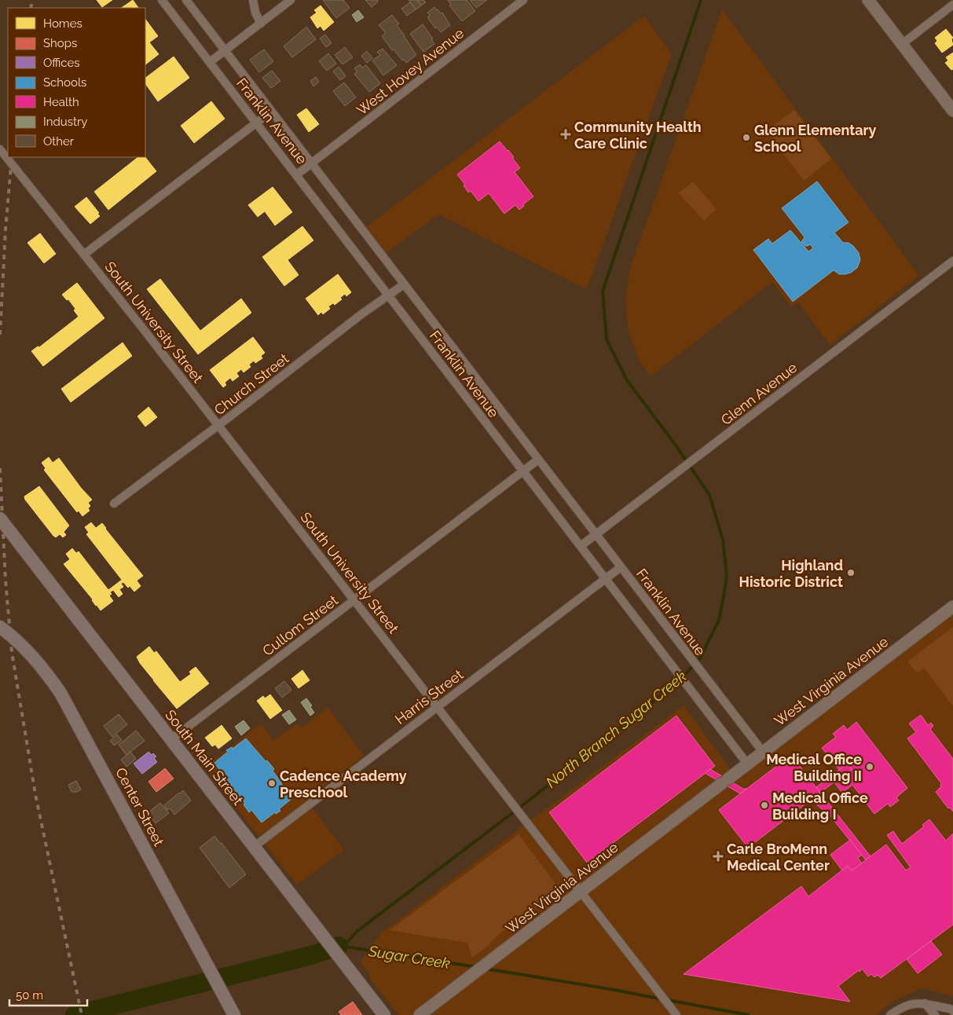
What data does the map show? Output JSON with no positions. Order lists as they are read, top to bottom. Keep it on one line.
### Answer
{"streets":{"main road":["South Main Street","Center Street"],"street":["West Hovey Avenue","Franklin Avenue","South University Street","Church Street","Glenn Avenue","Cullom Street","West Virginia Avenue","Harris Street"]},"crossings":[["West Hovey Avenue","Franklin Avenue"],["Franklin Avenue","Church Street"],["Franklin Avenue","Glenn Avenue"],["Franklin Avenue","Cullom Street"],["Franklin Avenue","West Virginia Avenue"],["Franklin Avenue","Harris Street"],["South University Street","Church Street"],["South University Street","Cullom Street"],["South University Street","West Virginia Avenue"],["South University Street","Harris Street"],["Cullom Street","South Main Street"],["Harris Street","South Main Street"]],"water":["North Branch Sugar Creek","Sugar Creek"],"places":{"health":["Community Health Care Clinic","Carle BroMenn Medical Center"],"other":["Glenn Elementary School","Highland Historic District","Medical Office Building II","Cadence Academy Preschool","Medical Office Building I"]},"legend":["Homes","Shops","Offices","Schools","Health","Industry","Other"],"scale_bar":"50 m"}
